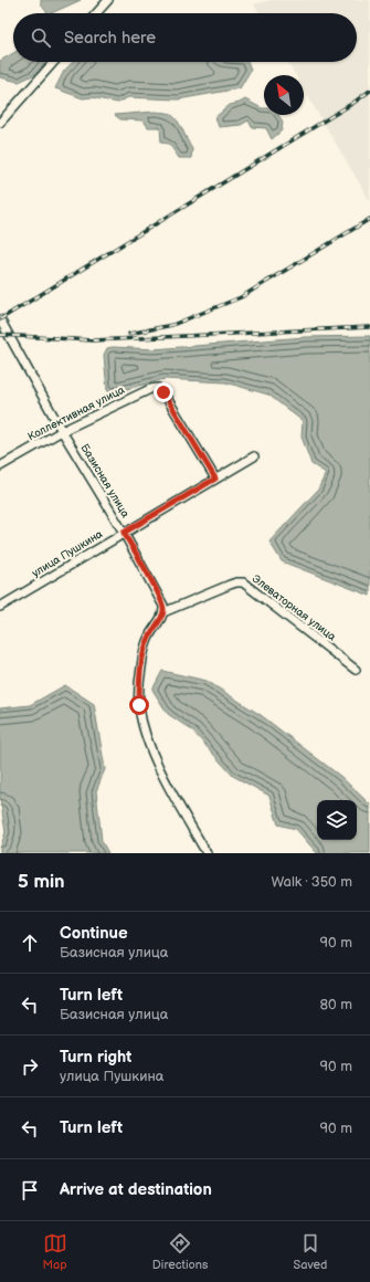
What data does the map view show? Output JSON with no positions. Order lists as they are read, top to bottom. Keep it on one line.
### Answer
{"streets":{"street":["Коллективная улица","Базисная улица","улица Пушкина","Элеваторная улица"]},"crossings":[["Коллективная улица","Базисная улица"],["Коллективная улица","улица Пушкина"],["Базисная улица","улица Пушкина"],["Базисная улица","Элеваторная улица"]],"north":"top left","page":{"search":"Search here","heading":["5 min","Walk · 350 m"],"list":[["Continue","Базисная улица","90 m"],["Turn left","Базисная улица","80 m"],["Turn right","улица Пушкина","90 m"],["Turn left","90 m"],"Arrive at destination"],"nav":["Map","Directions","Saved"]}}
